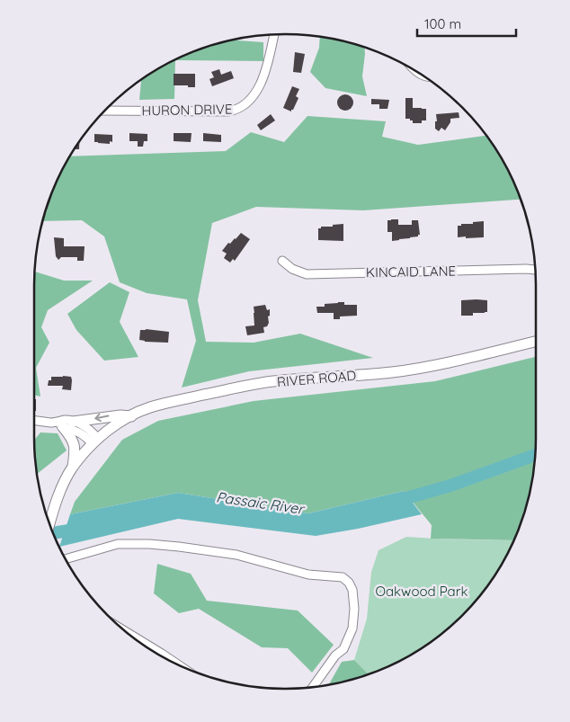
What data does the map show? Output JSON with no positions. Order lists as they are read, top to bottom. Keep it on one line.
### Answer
{"streets":{"main road":["RIVER ROAD"],"street":["HURON DRIVE","KINCAID LANE"]},"water":["Passaic River"],"parks":["Oakwood Park"],"scale_bar":"100 m"}
